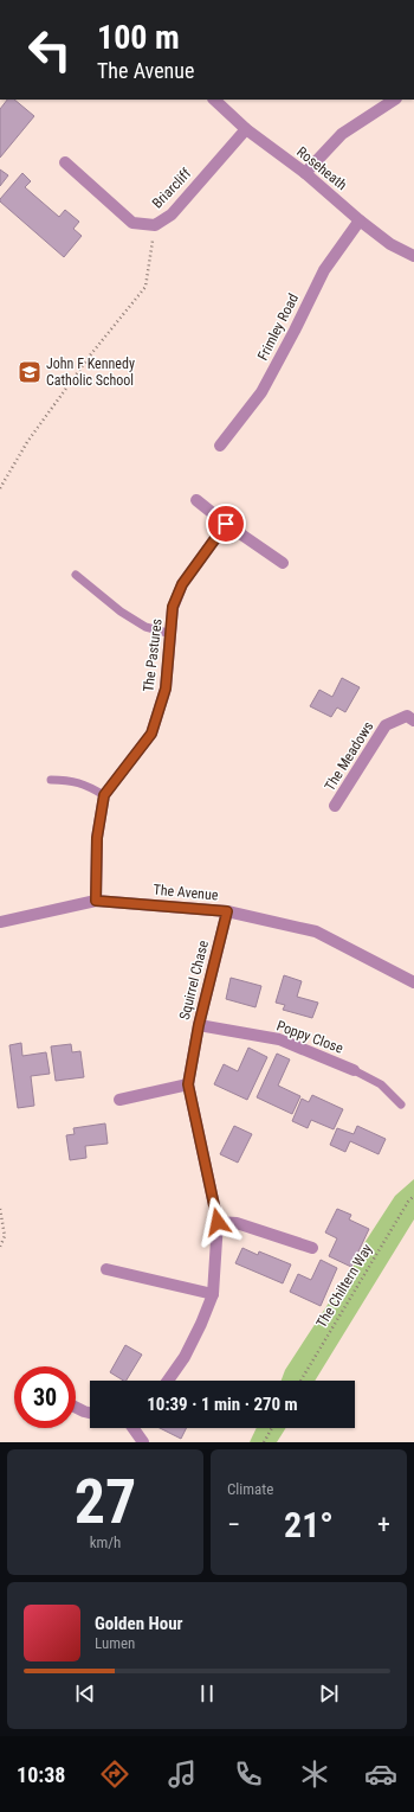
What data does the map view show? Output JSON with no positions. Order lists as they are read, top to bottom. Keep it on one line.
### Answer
{"streets":{"street":["Roseheath","Briarcliff","Frimley Road","The Pastures","The Meadows","The Avenue","Squirrel Chase","Poppy Close"],"path":["The Chiltern Way"]},"crossings":[["Roseheath","Briarcliff"],["Roseheath","Frimley Road"],["The Pastures","The Avenue"],["The Avenue","Squirrel Chase"],["Squirrel Chase","Poppy Close"]],"places":{"school or university":["John F Kennedy Catholic School"]},"page":{"turn":["100 m","The Avenue"],"limit":"30","trip":"10:39 · 1 min · 270 m","tile":[["27","km/h"],"Climate"],"heat":["−","21°","+"],"song":["Golden Hour","Lumen"],"tabs":"10:38"}}
